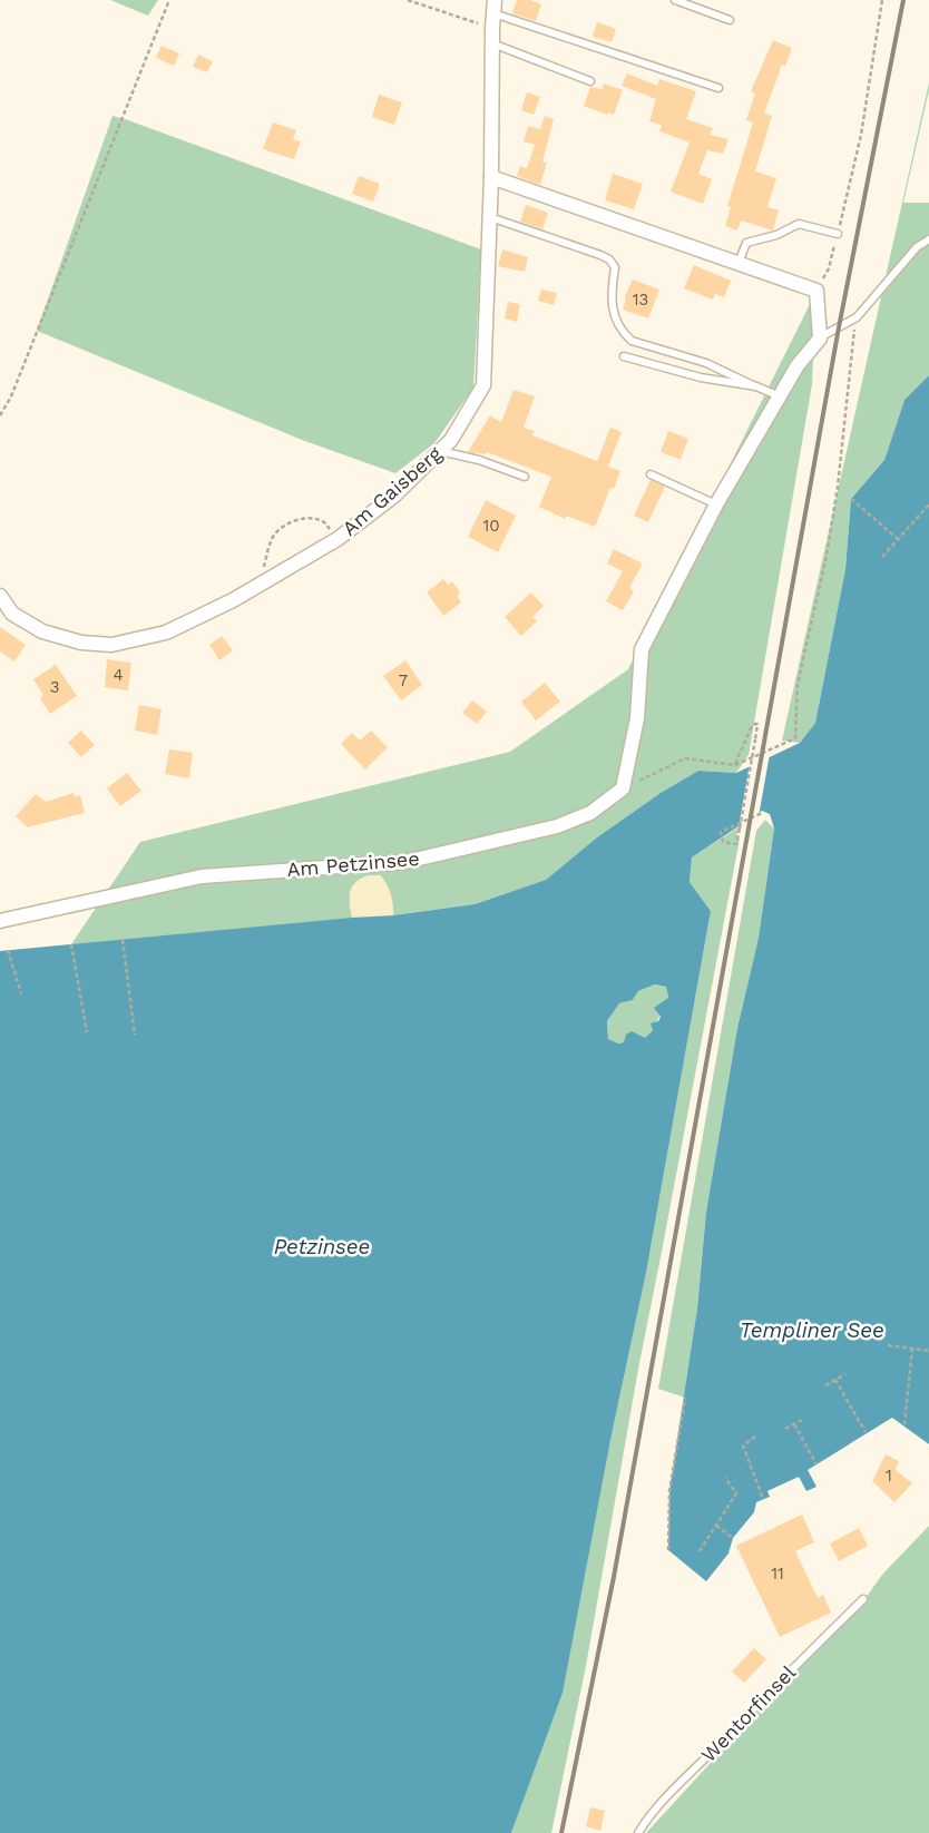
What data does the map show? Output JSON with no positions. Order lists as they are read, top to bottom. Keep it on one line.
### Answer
{"streets":{"street":["Am Gaisberg","Am Petzinsee"],"lane":["Wentorfinsel"]},"water":["Petzinsee","Templiner See"],"house_numbers":["13","10","4","7","3","1","11"]}
